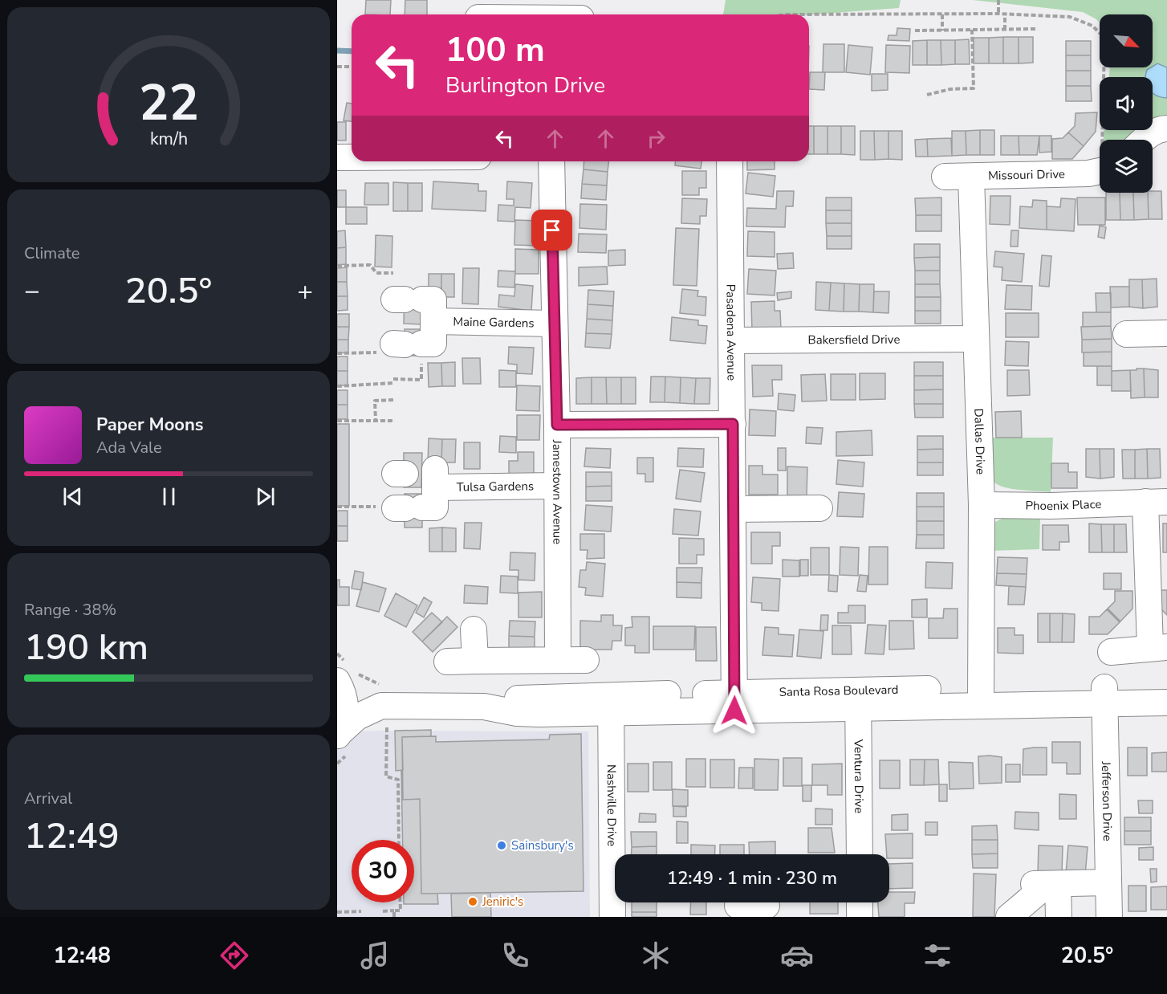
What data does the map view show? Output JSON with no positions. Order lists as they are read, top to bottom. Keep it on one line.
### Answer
{"streets":{"street":["Missouri Drive","Maine Gardens","Pasadena Avenue","Bakersfield Drive","Dallas Drive","Tulsa Gardens","Jamestown Avenue","Phoenix Place","Santa Rosa Boulevard","Ventura Drive","Jefferson Drive","Nashville Drive"]},"crossings":[["Missouri Drive","Dallas Drive"],["Maine Gardens","Jamestown Avenue"],["Pasadena Avenue","Bakersfield Drive"],["Pasadena Avenue","Santa Rosa Boulevard"],["Bakersfield Drive","Dallas Drive"],["Dallas Drive","Phoenix Place"],["Dallas Drive","Santa Rosa Boulevard"],["Tulsa Gardens","Jamestown Avenue"],["Santa Rosa Boulevard","Ventura Drive"],["Santa Rosa Boulevard","Jefferson Drive"],["Santa Rosa Boulevard","Nashville Drive"]],"places":["Sainsbury's","Jeniric's"],"north":"bottom right","page":{"turn":["100 m","Burlington Drive"],"tile":["Climate",["Range · 38%","190 km"],["Arrival","12:49"]],"heat":["−","20.5°","+"],"song":["Paper Moons","Ada Vale"],"limit":"30","trip":"12:49 · 1 min · 230 m","tabs":["12:48","20.5°"],"gauge":["22","km/h"]}}
